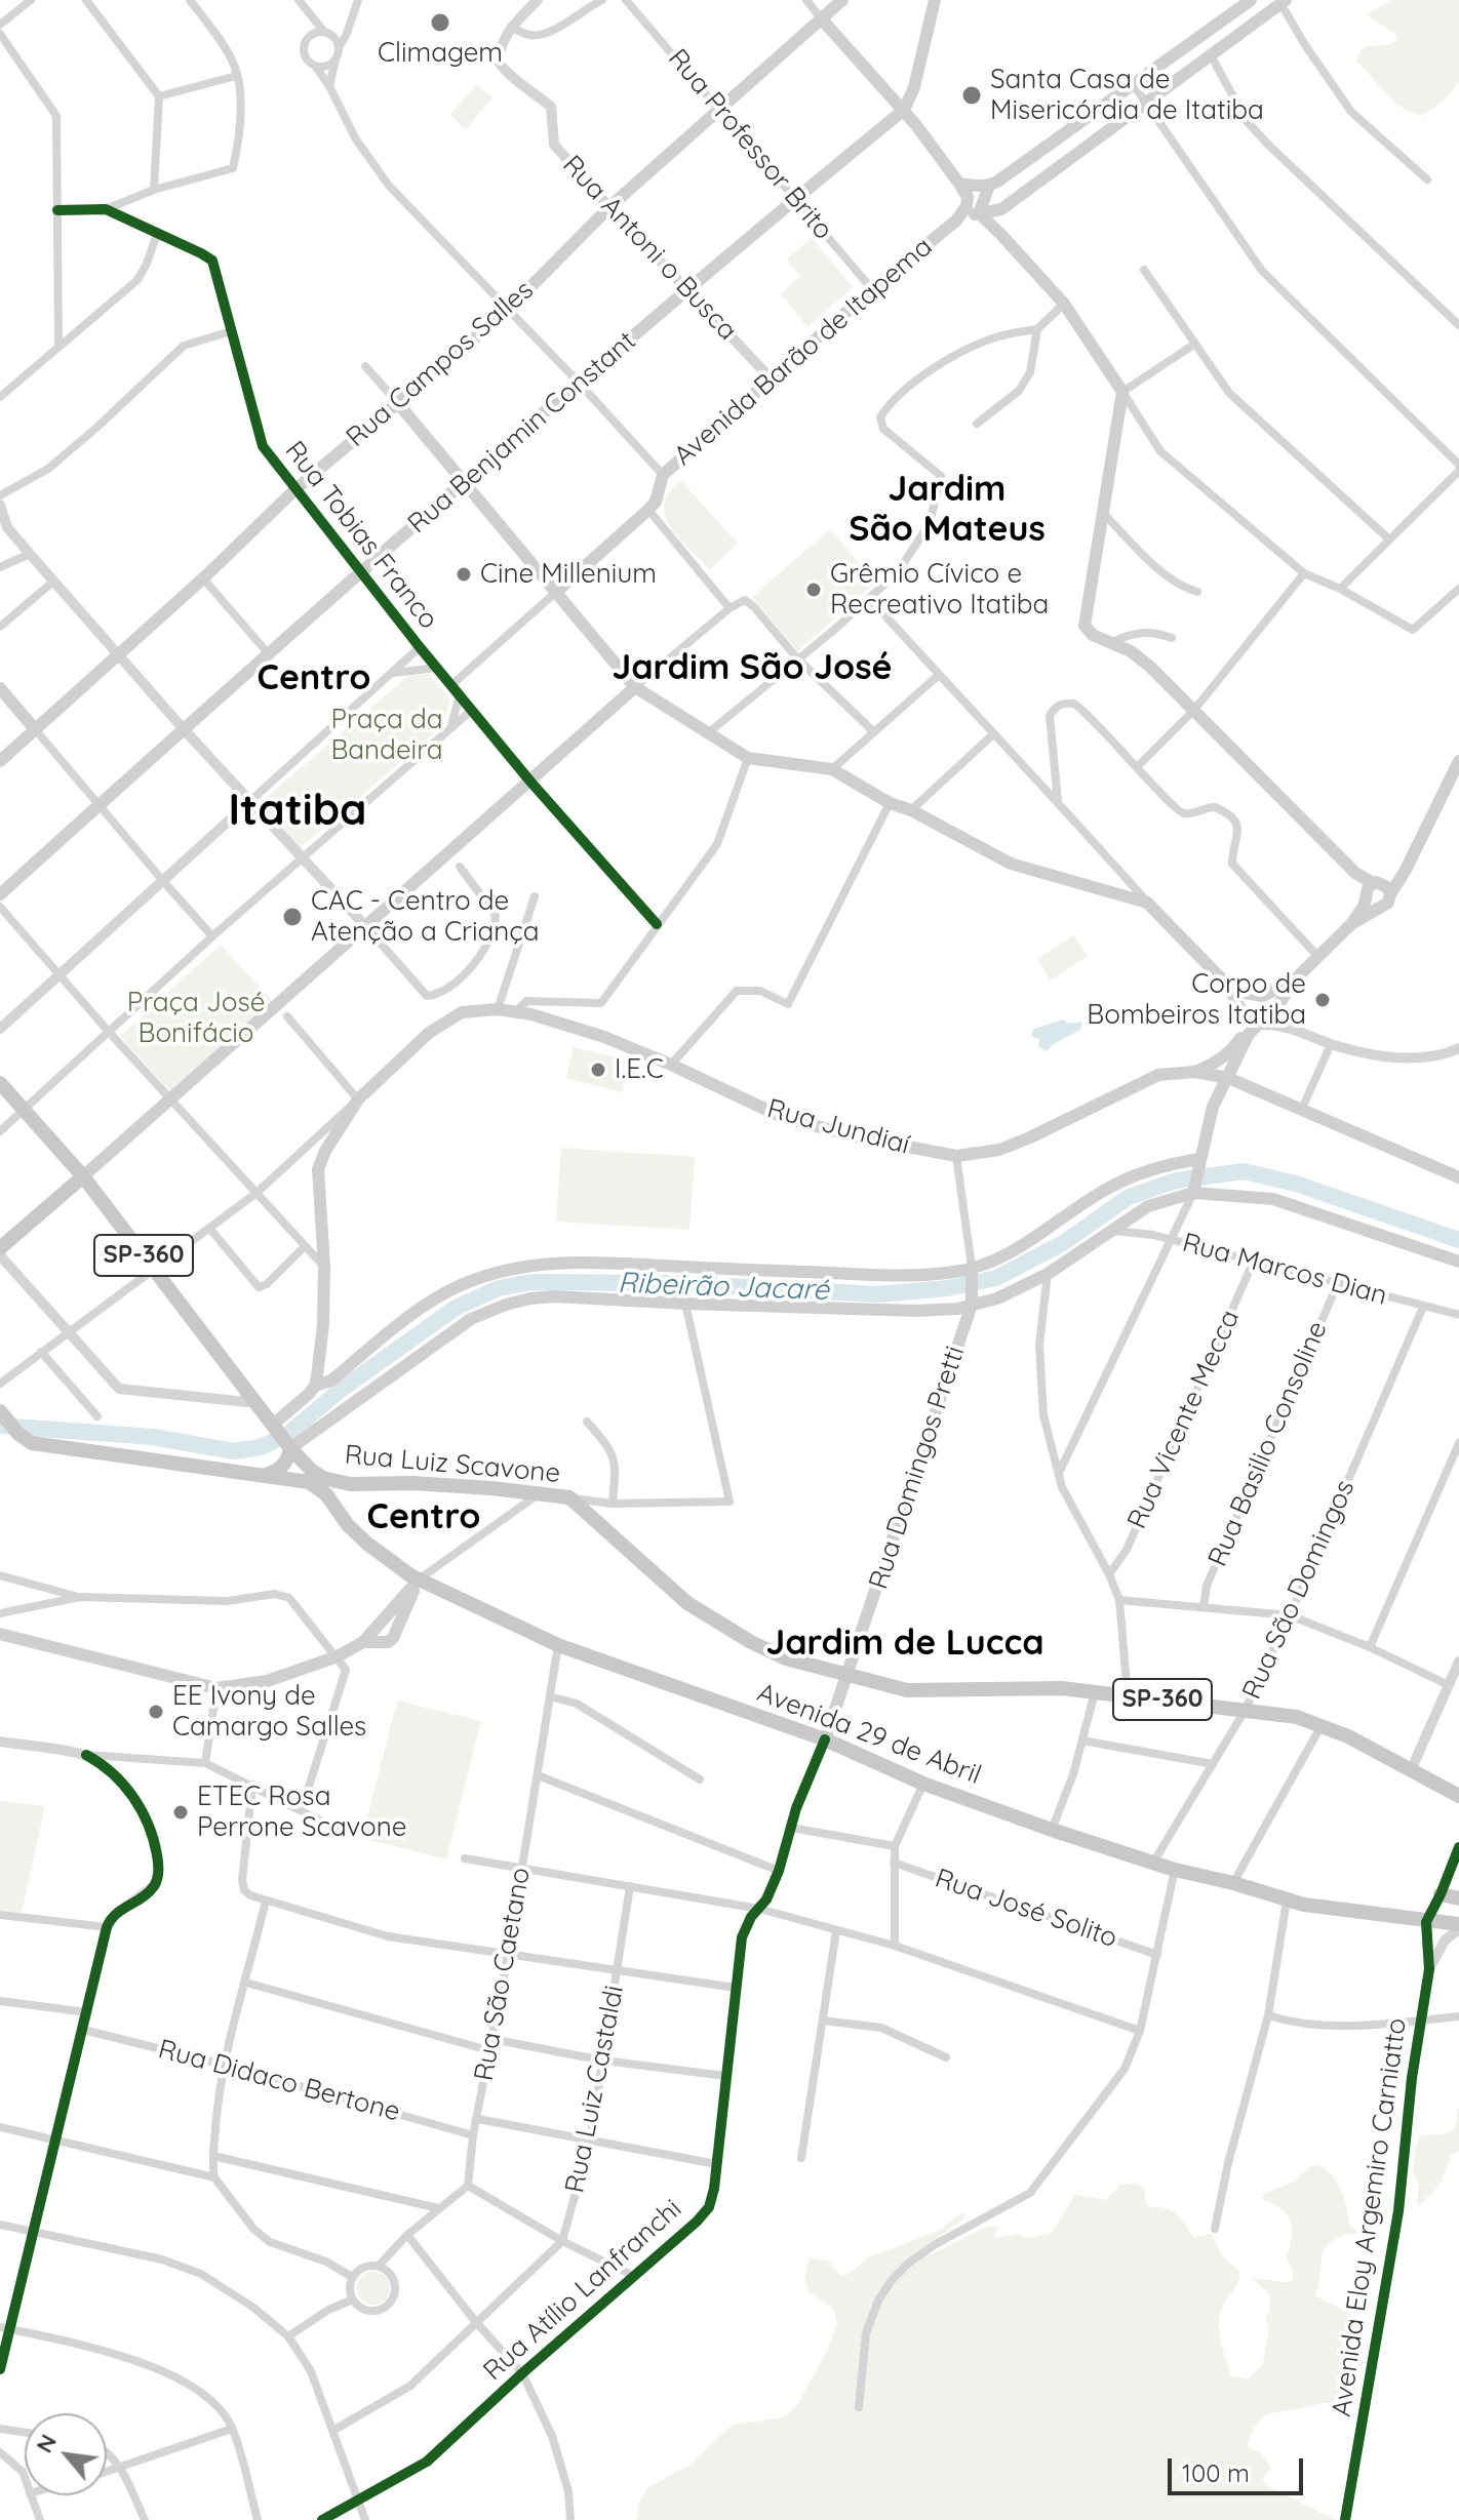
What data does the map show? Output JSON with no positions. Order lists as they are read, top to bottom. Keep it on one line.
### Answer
{"streets":{"main road":["Avenida Barão de Itapema","Rua Campos Salles","Rua Benjamin Constant","Rua Jundiaí","SP-360","Rua Luiz Scavone","Rua Domingos Pretti","Avenida 29 de Abril"],"street":["Rua Professor Brito","Rua Antoni o Busca","Rua Tobias Franco","Rua Marcos Dian","Rua Vicente Mecca","Rua Basilio Consoline","Rua São Domingos","Rua José Solito","Rua São Caetano","Rua Didaco Bertone","Rua Luiz Castaldi","Avenida Eloy Argemiro Carniatto","Rua Atílio Lanfranchi"]},"crossings":[["Rua Professor Brito","Avenida Barão de Itapema"],["Rua Professor Brito","Rua Campos Salles"],["Rua Professor Brito","Rua Benjamin Constant"],["Rua Antoni o Busca","Avenida Barão de Itapema"],["Rua Antoni o Busca","Rua Campos Salles"],["Rua Antoni o Busca","Rua Benjamin Constant"],["Rua Campos Salles","Rua Tobias Franco"],["Rua Benjamin Constant","Rua Tobias Franco"],["Rua Jundiaí","Rua Domingos Pretti"],["SP-360","Rua Luiz Scavone"],["Rua Marcos Dian","Rua Vicente Mecca"],["Rua Marcos Dian","Rua Basilio Consoline"],["Rua Marcos Dian","Rua São Domingos"],["Rua Luiz Scavone","Rua Domingos Pretti"],["Rua Luiz Scavone","Rua São Domingos"],["Rua Domingos Pretti","Avenida 29 de Abril"],["Rua Domingos Pretti","Rua Atílio Lanfranchi"],["Rua São Domingos","Avenida 29 de Abril"],["Avenida 29 de Abril","Rua São Caetano"],["Rua São Caetano","Rua Didaco Bertone"]],"districts":["Jardim São Mateus","Jardim São José","Centro","Itatiba","Centro","Jardim de Lucca"],"water":["Ribeirão Jacaré"],"parks":["Praça da Bandeira","Praça José Bonifácio"],"places":["Climagem","Santa Casa de Misericórdia de Itatiba","Cine Millenium","Grêmio Cívico e Recreativo Itatiba","CAC - Centro de Atenção a Criança","Corpo de Bombeiros Itatiba","I.E.C","EE Ivony de Camargo Salles","ETEC Rosa Perrone Scavone"],"scale_bar":"100 m","north":"top left"}
